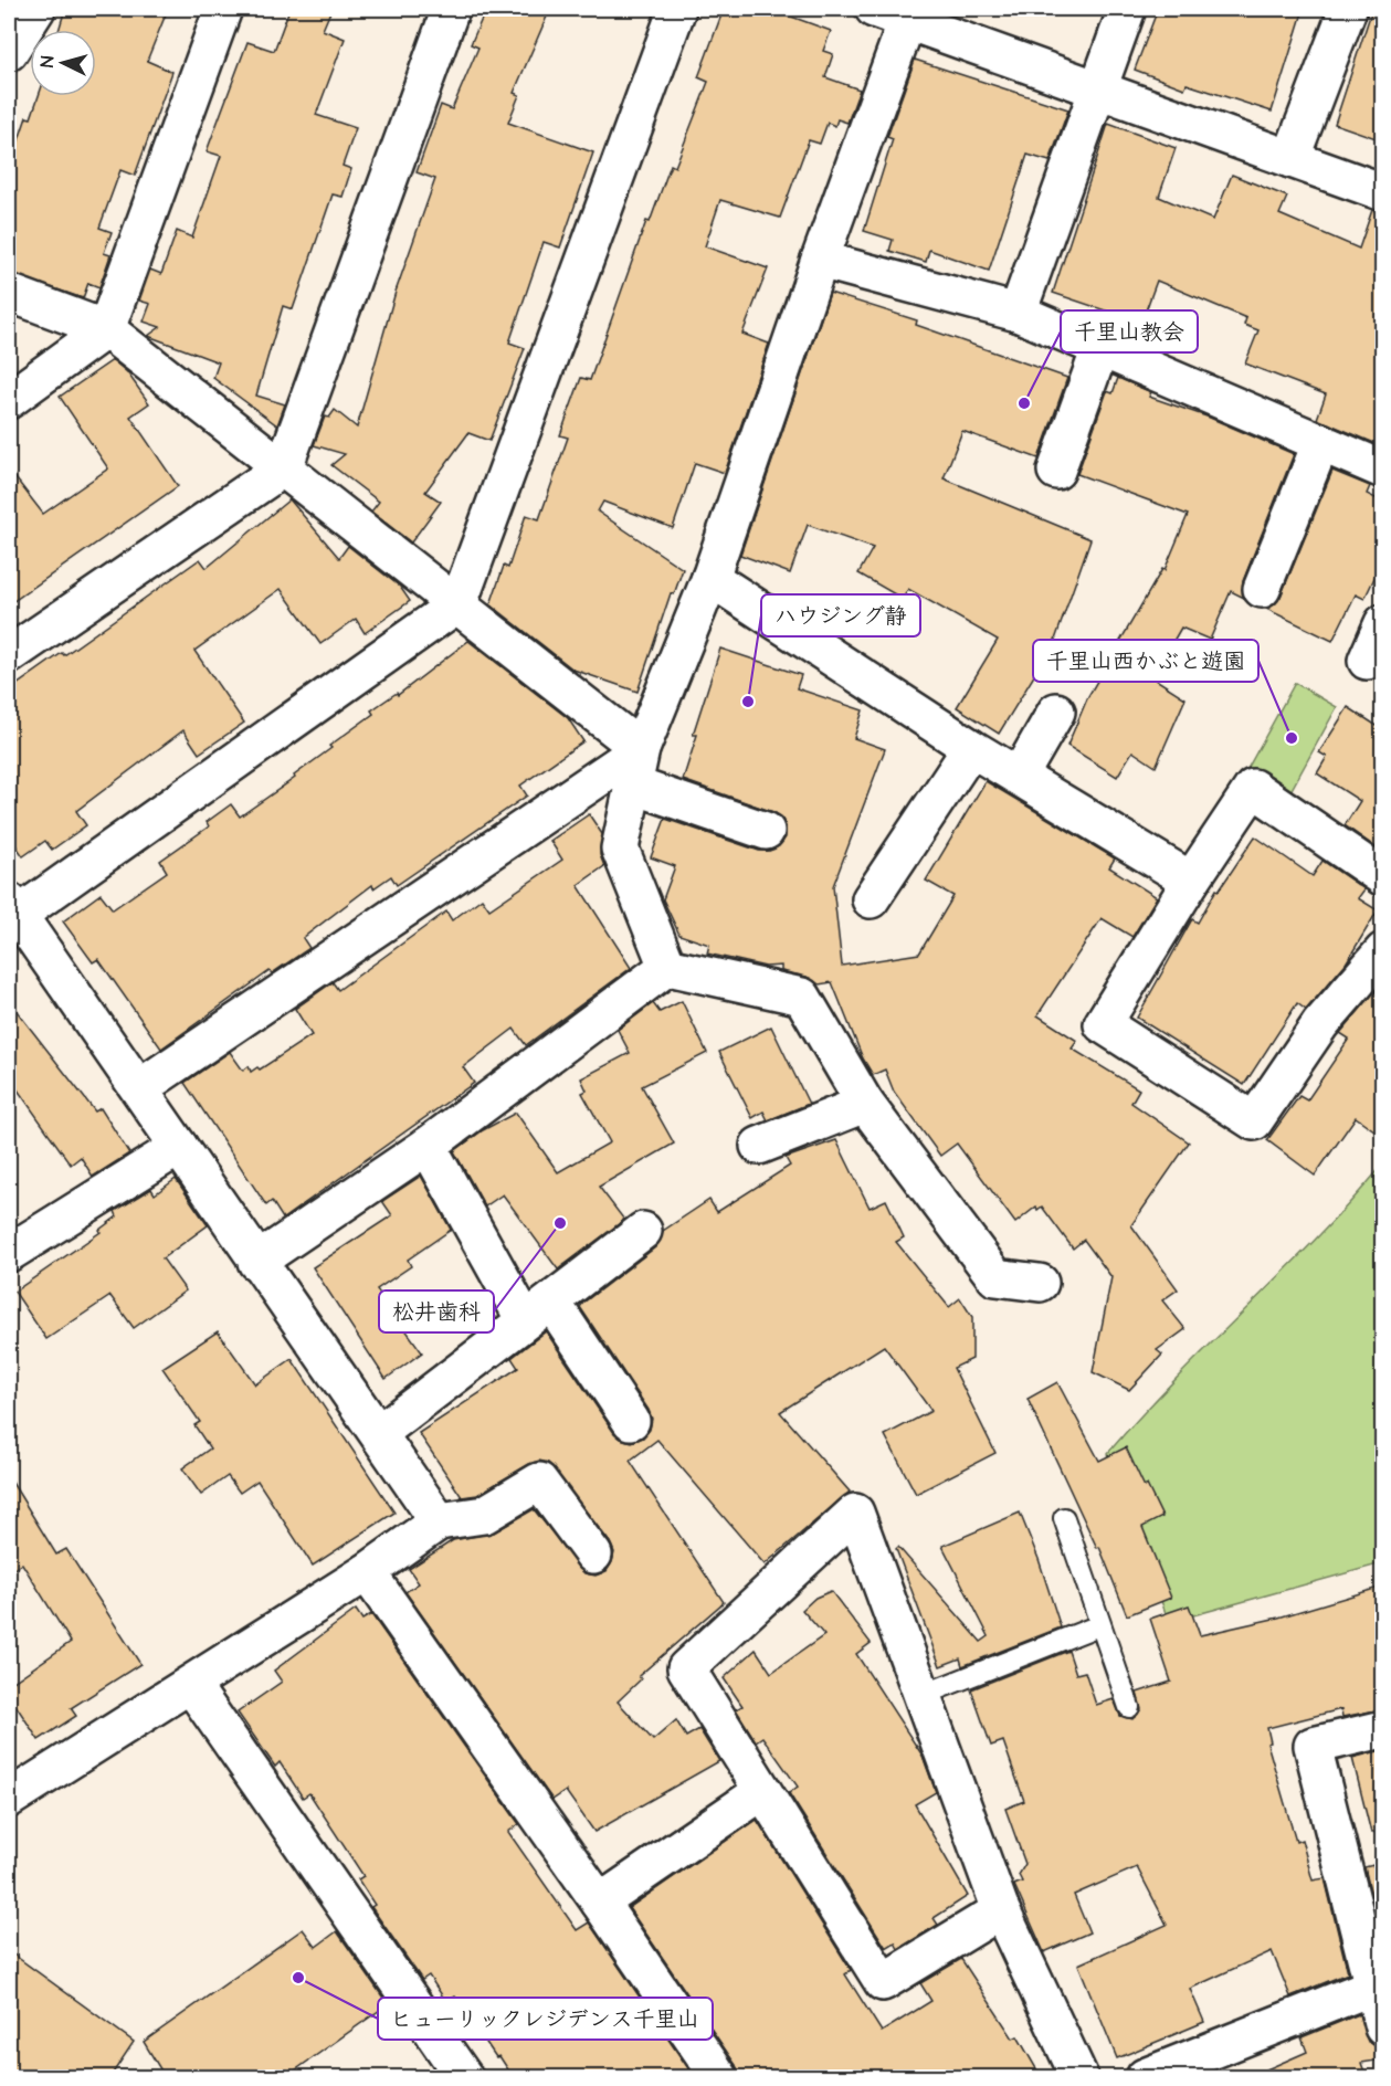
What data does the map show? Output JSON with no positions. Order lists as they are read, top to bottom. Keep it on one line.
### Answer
{"places":["千里山教会","ハウジング静","千里山西かぶと遊園","松井歯科","ヒューリックレジデンス千里山"],"north":"left"}
